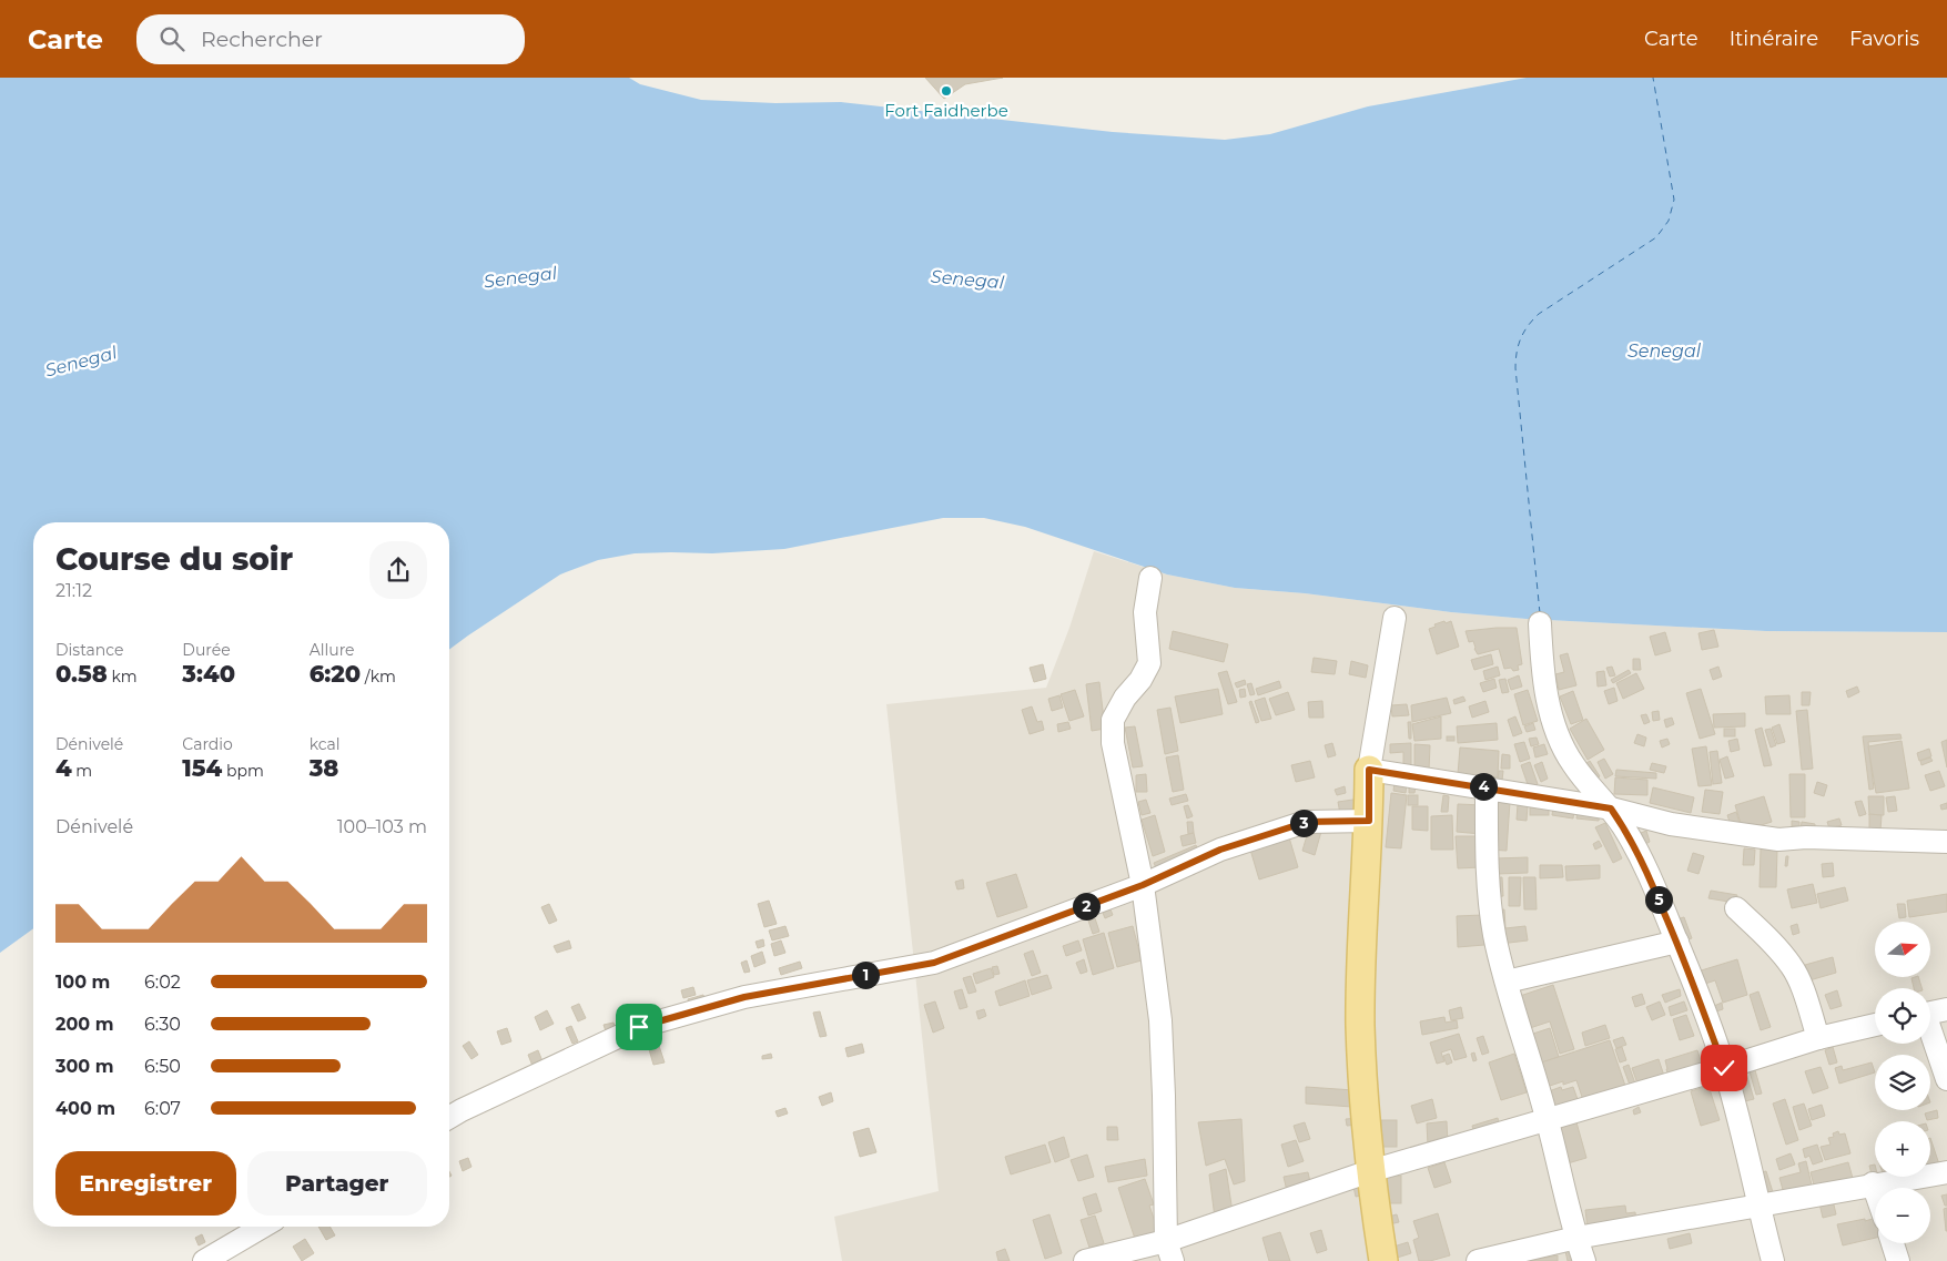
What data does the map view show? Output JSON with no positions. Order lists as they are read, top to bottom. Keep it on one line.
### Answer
{"water":["Senegal"],"places":["Fort Faidherbe"],"north":"right","page":{"header":"Carte","search":"Rechercher","nav":["Carte","Itinéraire","Favoris"],"heading":["Course du soir","21:12"],"stats":[["Distance","0.58 km"],["Durée","3:40"],["Allure","6:20 /km"],["Dénivelé","4 m"],["Cardio","154 bpm"],["kcal","38"]],"pins":["4","3","5","2","1"],"chart":["Dénivelé","100–103 m"],"map_buttons":["+","−"],"list":[{"name":"100 m","note":"6:02"},{"name":"200 m","note":"6:30"},{"name":"300 m","note":"6:50"},{"name":"400 m","note":"6:07"}],"buttons":["Enregistrer","Partager"]}}
